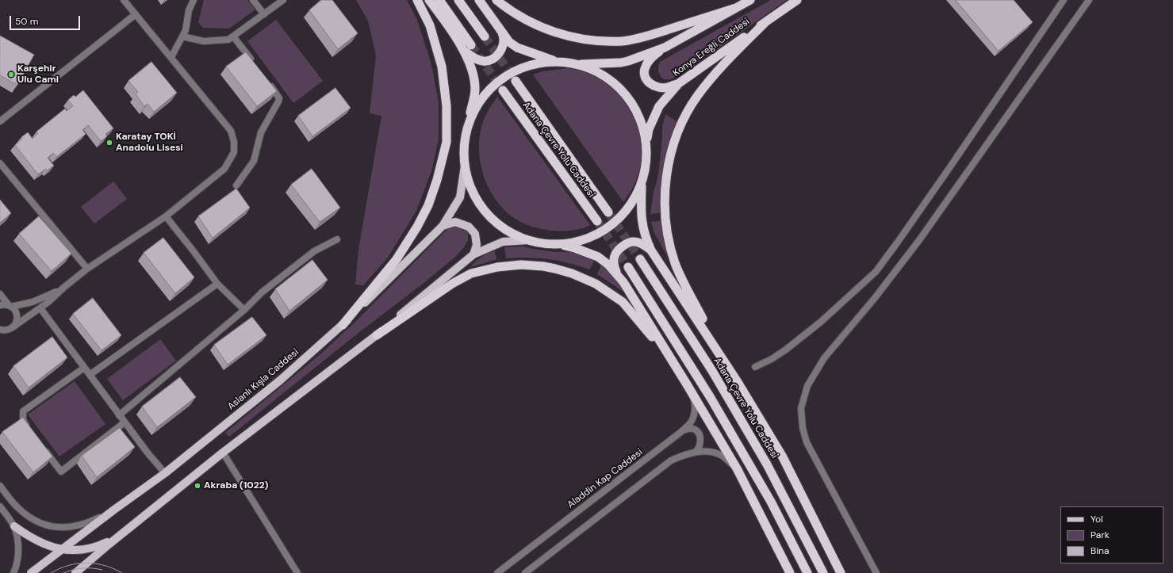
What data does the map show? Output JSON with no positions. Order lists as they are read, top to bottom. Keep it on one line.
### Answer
{"streets":{"highway":["Konya Ereğli Caddesi","Adana Çevre Yolu Caddesi"],"main road":["Aslanlı Kışla Caddesi"],"street":["Aladdin Kap Caddesi"]},"places":["Karşehir Ulu Cami","Karatay TOKİ Anadolu Lisesi","Akraba (1022)"],"legend":["Yol","Park","Bina"],"scale_bar":"50 m"}
